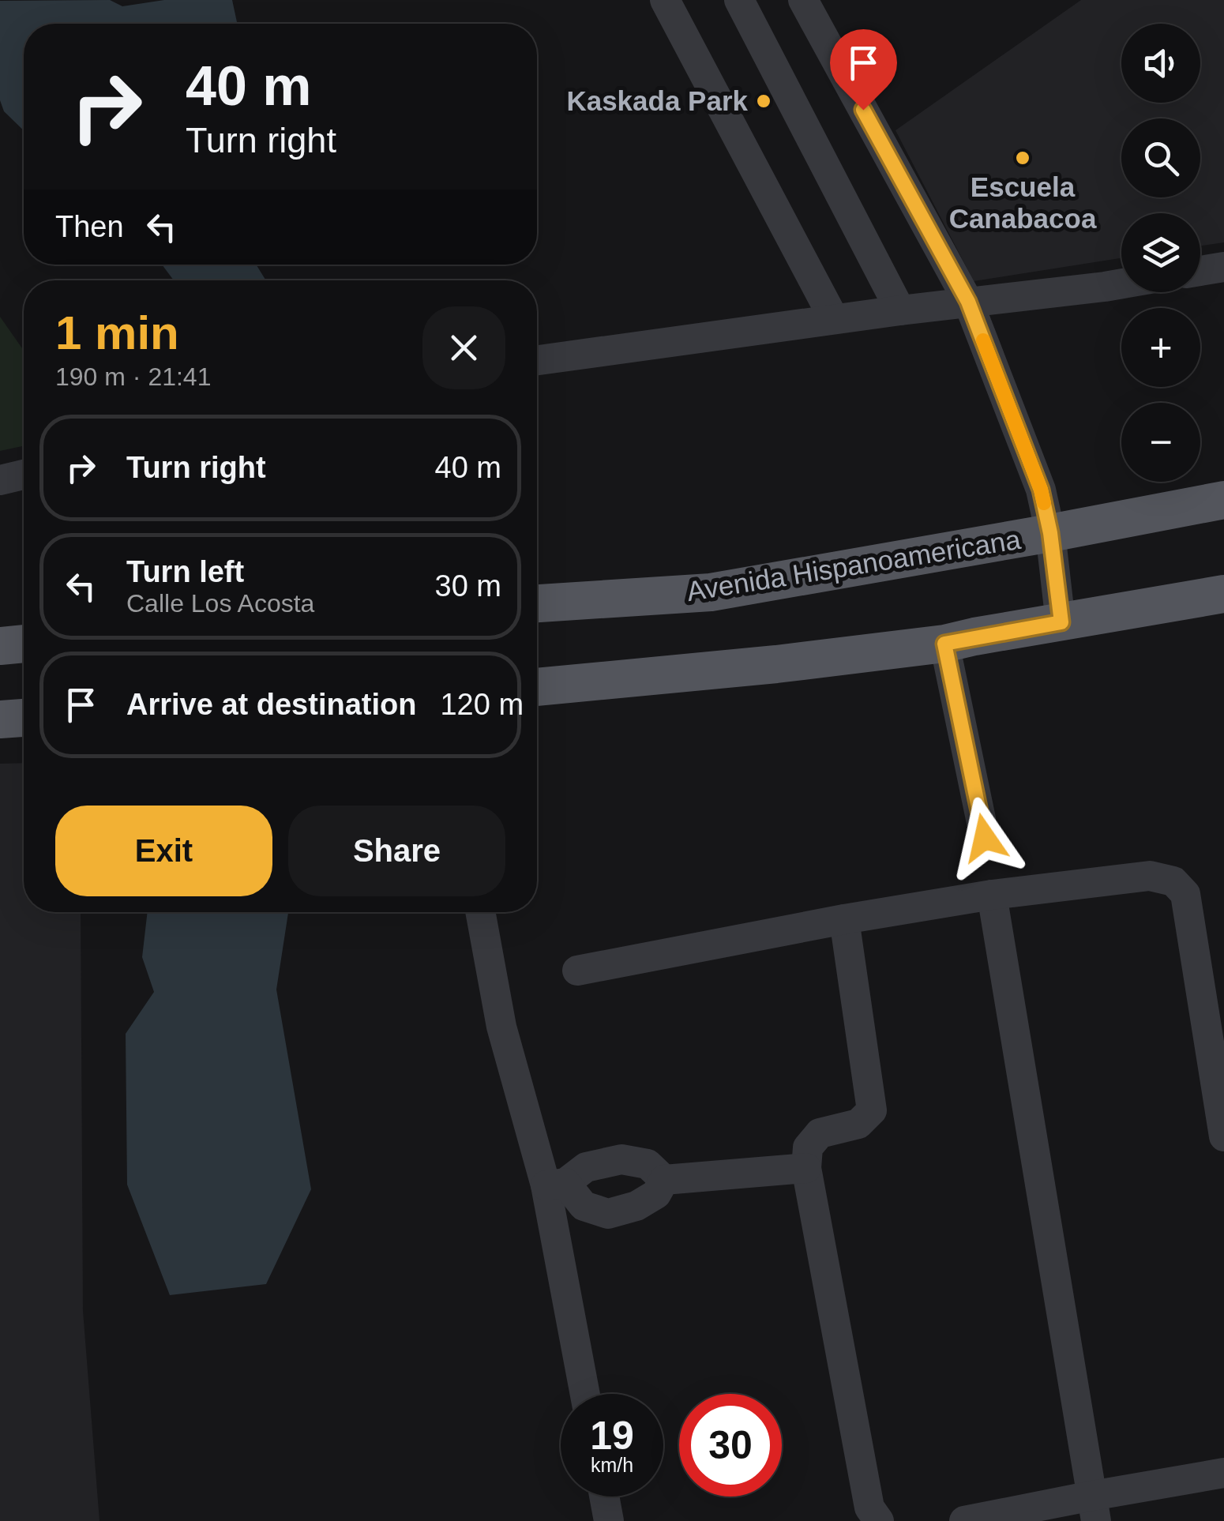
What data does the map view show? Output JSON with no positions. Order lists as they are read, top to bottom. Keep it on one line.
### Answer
{"streets":{"main road":["Avenida Hispanoamericana"]},"places":["Kaskada Park","Escuela Canabacoa"],"page":{"map_buttons":["+","−"],"turn":["40 m","Turn right"],"then":"Then","heading":["1 min","190 m · 21:41"],"list":[{"name":"Turn right","value":"40 m"},{"name":"Turn left","note":"Calle Los Acosta","value":"30 m"},{"name":"Arrive at destination","value":"120 m"}],"buttons":["Exit","Share"],"speed":"19 km/h","limit":"30"}}
